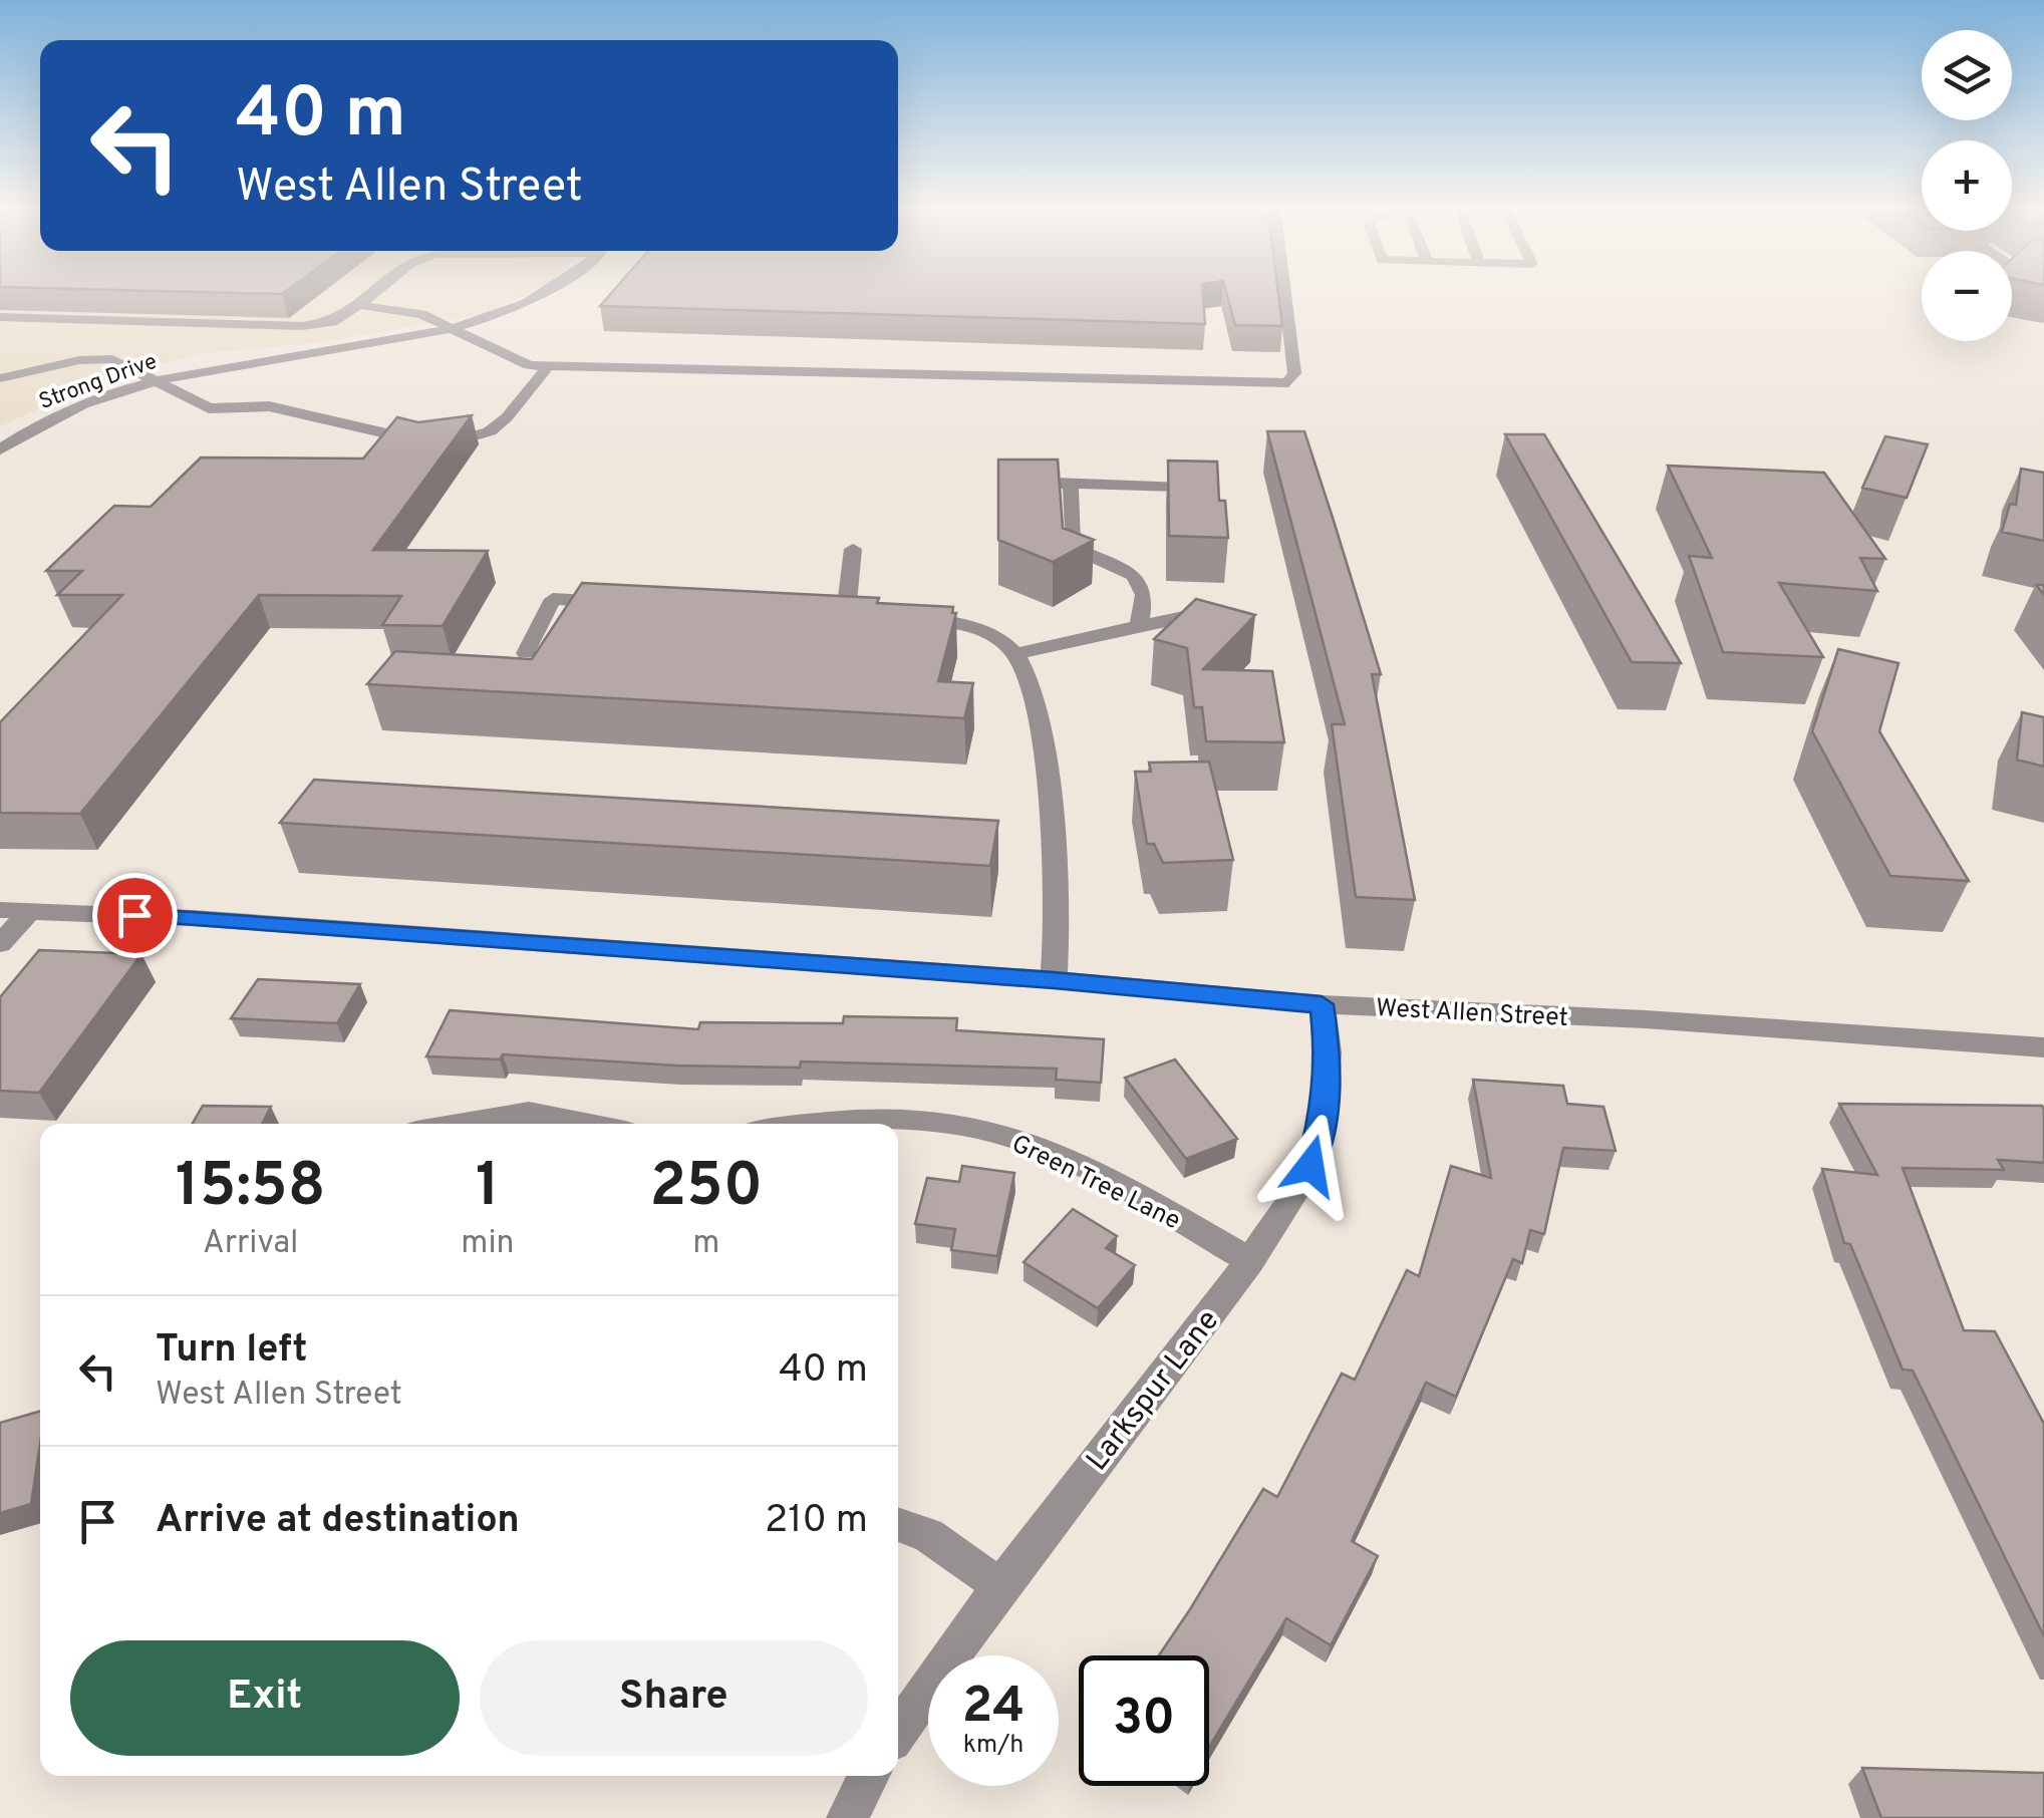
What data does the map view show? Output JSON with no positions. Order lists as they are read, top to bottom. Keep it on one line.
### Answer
{"streets":{"street":["Strong Drive","West Allen Street","Green Tree Lane","Larkspur Lane"]},"crossings":[["West Allen Street","Larkspur Lane"],["Green Tree Lane","Larkspur Lane"]],"page":{"map_buttons":["+","−"],"turn":["40 m","West Allen Street"],"eta":["15:58","Arrival","1","min","250","m"],"list":[{"name":"Turn left","note":"West Allen Street","value":"40 m"},{"name":"Arrive at destination","value":"210 m"}],"buttons":["Exit","Share"],"speed":"24 km/h","limit":"30"}}
